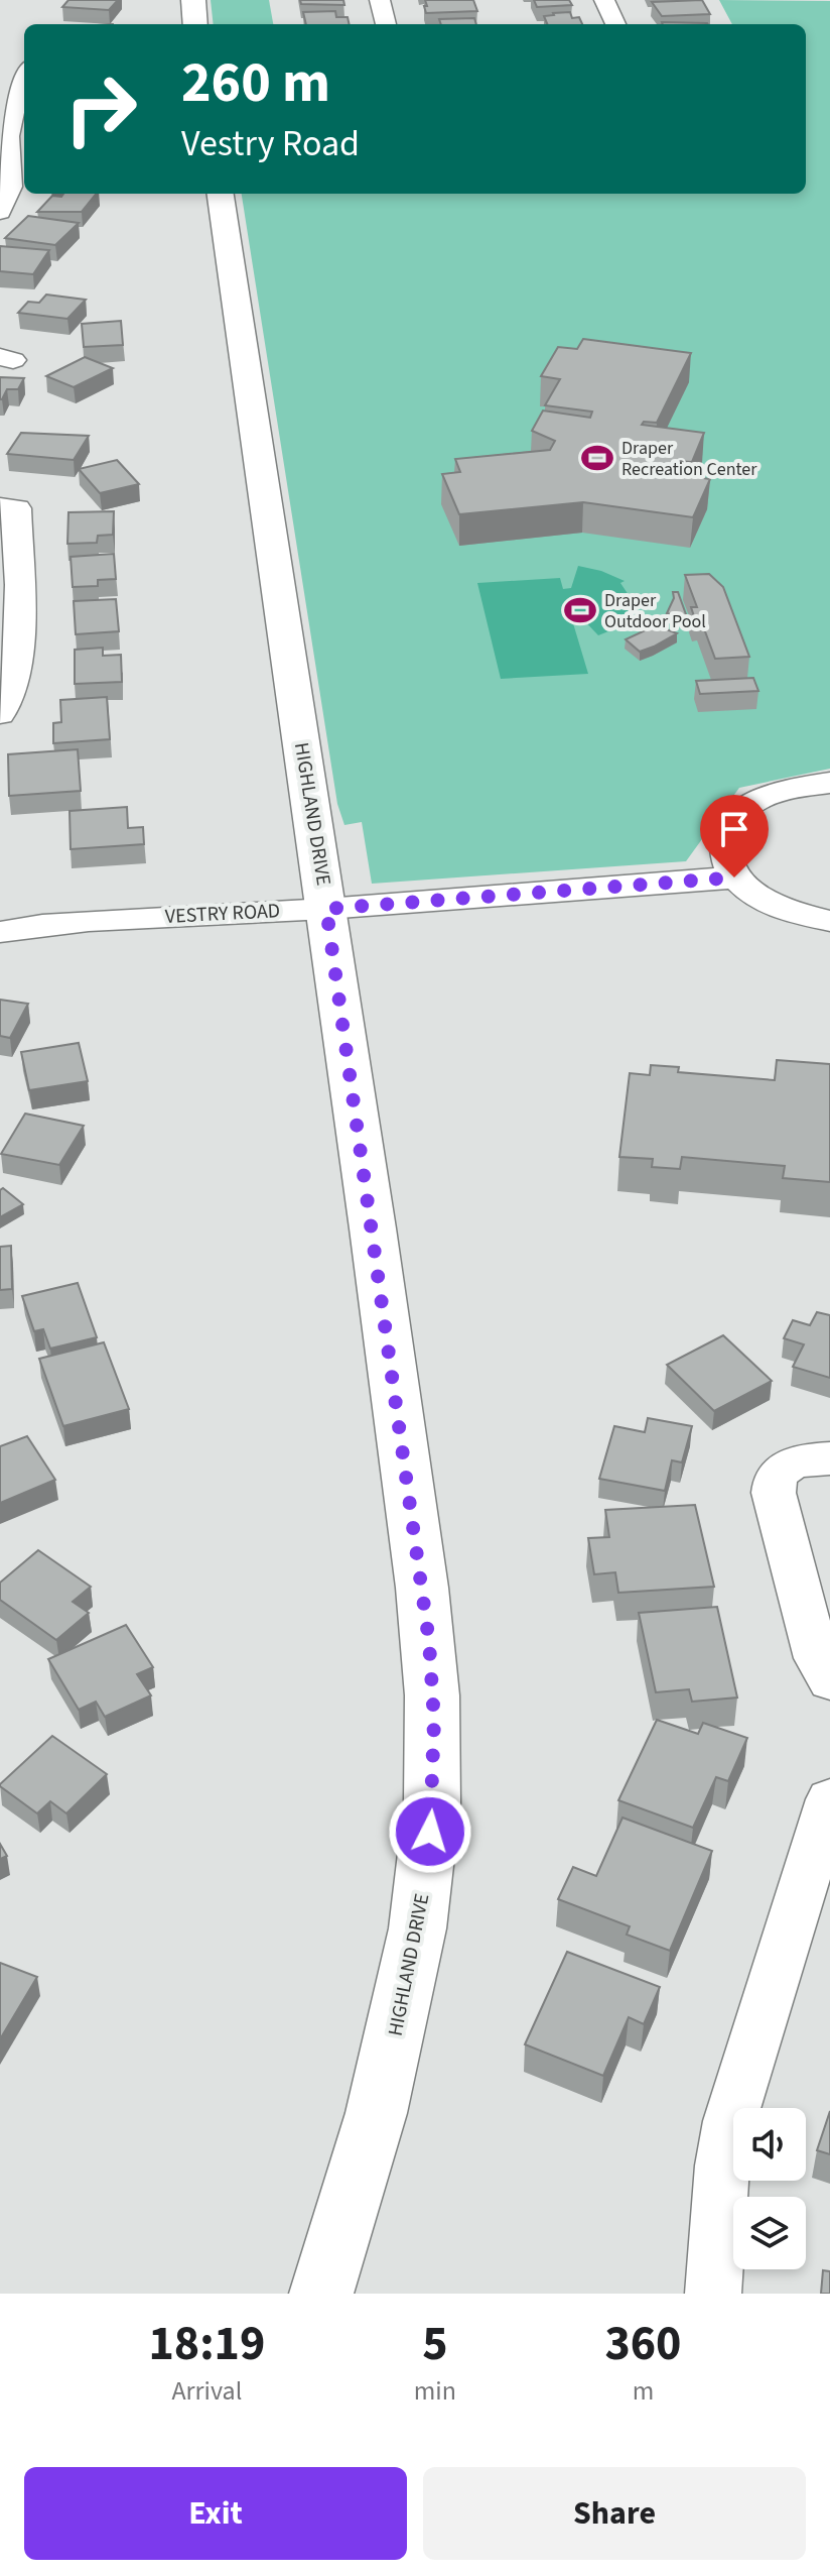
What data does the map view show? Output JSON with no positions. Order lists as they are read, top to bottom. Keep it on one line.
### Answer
{"streets":{"main road":["HIGHLAND DRIVE"],"street":["VESTRY ROAD"]},"crossings":[["HIGHLAND DRIVE","VESTRY ROAD"]],"places":{"sports":["Draper Recreation Center","Draper Outdoor Pool"]},"page":{"turn":["260 m","Vestry Road"],"eta":["18:19","Arrival","5","min","360","m"],"buttons":["Exit","Share"]}}
